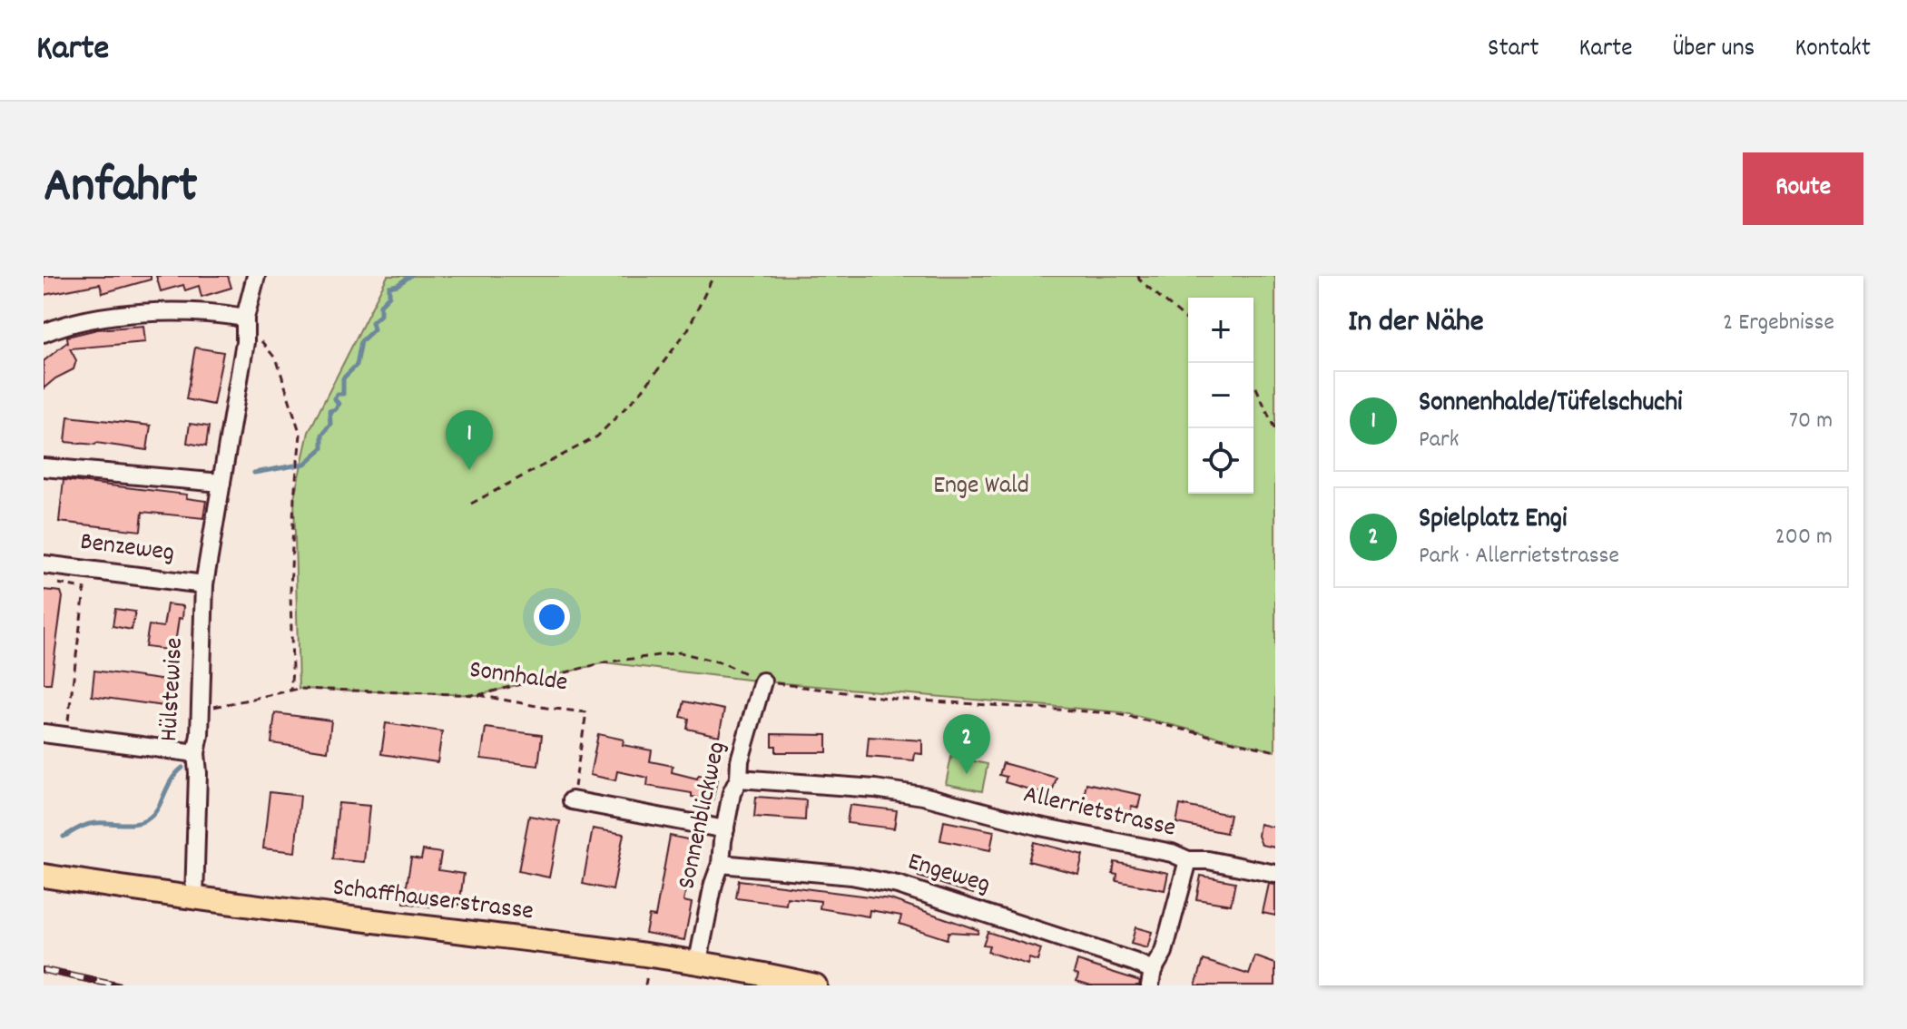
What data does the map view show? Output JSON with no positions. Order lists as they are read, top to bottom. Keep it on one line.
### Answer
{"streets":{"main road":["Schaffhauserstrasse"],"street":["Benzeweg","Hülstewise","Allerrietstrasse","Sonnenblickweg","Engeweg"],"path":["Sonnhalde"]},"crossings":[["Benzeweg","Hülstewise"],["Sonnhalde","Hülstewise"],["Hülstewise","Schaffhauserstrasse"],["Allerrietstrasse","Sonnenblickweg"],["Sonnenblickweg","Engeweg"],["Sonnenblickweg","Schaffhauserstrasse"]],"parks":["Enge Wald"],"page":{"header":"Karte","nav":["Start","Karte","Über uns","Kontakt"],"title":"Anfahrt","buttons":"Route","heading":["In der Nähe","2 Ergebnisse"],"map_buttons":["+","−"],"list":[{"mark":"1","name":"Sonnenhalde/Tüfelschuchi","note":"Park","value":"70 m"},{"mark":"2","name":"Spielplatz Engi","note":"Park · Allerrietstrasse","value":"200 m"}],"pins":["1","2"]}}
